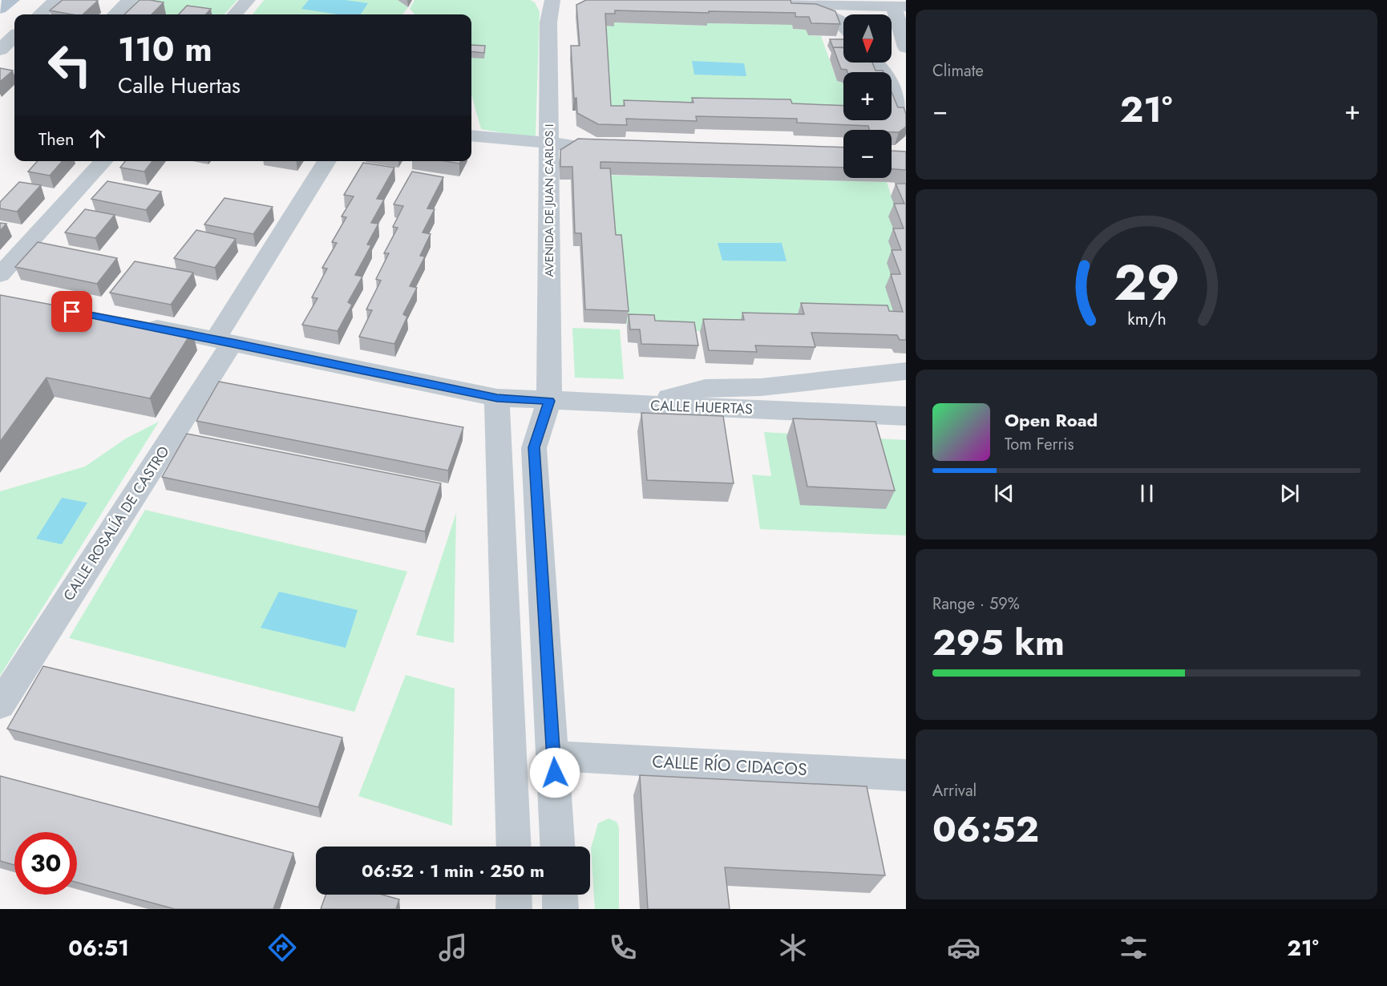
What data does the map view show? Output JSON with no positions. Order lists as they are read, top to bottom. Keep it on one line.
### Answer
{"streets":{"street":["AVENIDA DE JUAN CARLOS I","CALLE HUERTAS","CALLE ROSALÍA DE CASTRO","CALLE RÍO CIDACOS"]},"crossings":[["AVENIDA DE JUAN CARLOS I","CALLE HUERTAS"],["AVENIDA DE JUAN CARLOS I","CALLE RÍO CIDACOS"],["CALLE HUERTAS","CALLE ROSALÍA DE CASTRO"]],"north":"bottom","page":{"tile":["Climate",["Range · 59%","295 km"],["Arrival","06:52"]],"map_buttons":["+","−"],"turn":["110 m","Calle Huertas"],"heat":["−","21°","+"],"then":"Then","song":["Open Road","Tom Ferris"],"limit":"30","trip":"06:52 · 1 min · 250 m","tabs":["06:51","21°"],"gauge":["29","km/h"]}}
